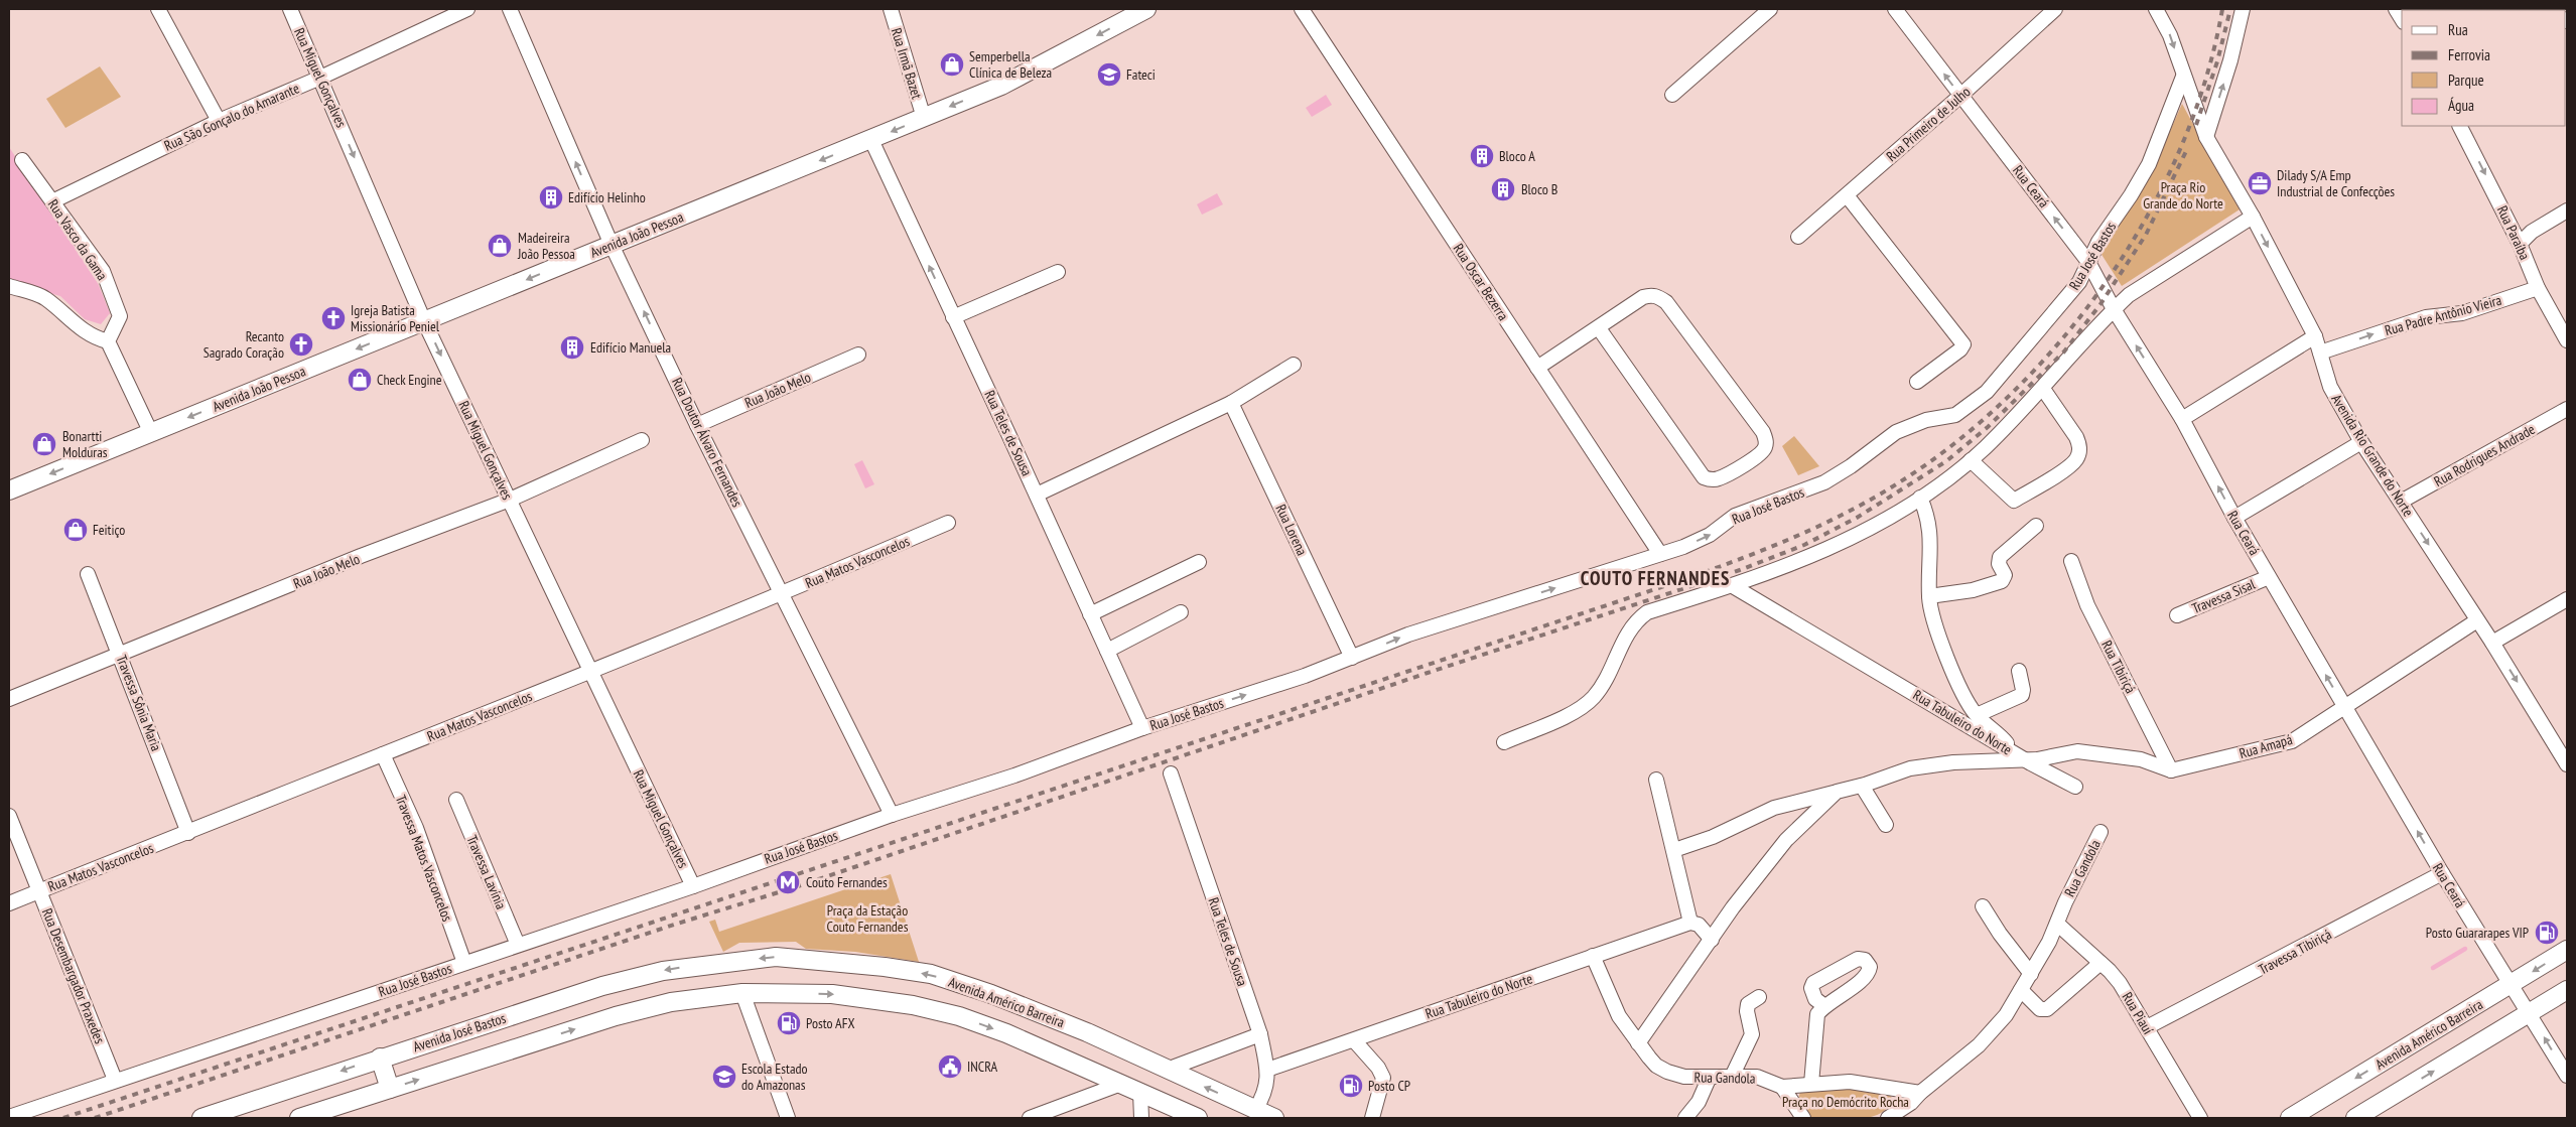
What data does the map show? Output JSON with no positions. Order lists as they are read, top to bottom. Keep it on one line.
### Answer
{"streets":{"main road":["Avenida João Pessoa","Avenida Américo Barreira","Avenida José Bastos"],"street":["Rua Irmã Bazet","Rua Miguel Gonçalves","Rua São Gonçalo do Amarante","Rua Primeiro de Julho","Rua Ceará","Rua Paraíba","Rua Vasco da Gama","Rua José Bastos","Rua Oscar Bezerra","Rua Padre Antônio Vieira","Rua João Melo","Rua Teles de Sousa","Rua Doutor Álvaro Fernandes","Avenida Rio Grande do Norte","Rua Rodrigues Andrade","Rua Lorena","Rua Matos Vasconcelos","Travessa Sisal","Rua Tibiriçá","Travessa Sônia Maria","Rua Tabuleiro do Norte","Rua Amapá","Travessa Matos Vasconcelos","Rua Gandola","Travessa Lavínia","Travessa Tibiriçá","Rua Desembargador Praxedes","Rua Piauí"]},"crossings":[["Rua Irmã Bazet","Avenida João Pessoa"],["Rua Miguel Gonçalves","Rua São Gonçalo do Amarante"],["Rua Miguel Gonçalves","Avenida João Pessoa"],["Rua Miguel Gonçalves","Rua José Bastos"],["Rua Miguel Gonçalves","Rua João Melo"],["Rua Miguel Gonçalves","Rua Matos Vasconcelos"],["Rua São Gonçalo do Amarante","Rua Vasco da Gama"],["Rua Primeiro de Julho","Rua Ceará"],["Rua Ceará","Rua José Bastos"],["Rua Ceará","Travessa Sisal"],["Rua Ceará","Rua Amapá"],["Rua Ceará","Travessa Tibiriçá"],["Rua Ceará","Avenida Américo Barreira"],["Rua Paraíba","Rua Padre Antônio Vieira"],["Avenida João Pessoa","Rua Teles de Sousa"],["Avenida João Pessoa","Rua Doutor Álvaro Fernandes"],["Rua José Bastos","Rua Oscar Bezerra"],["Rua José Bastos","Rua Teles de Sousa"],["Rua José Bastos","Rua Doutor Álvaro Fernandes"],["Rua José Bastos","Avenida Rio Grande do Norte"],["Rua José Bastos","Rua Lorena"],["Rua José Bastos","Travessa Matos Vasconcelos"],["Rua José Bastos","Travessa Lavínia"],["Rua José Bastos","Rua Desembargador Praxedes"],["Rua Padre Antônio Vieira","Avenida Rio Grande do Norte"],["Rua João Melo","Rua Doutor Álvaro Fernandes"],["Rua João Melo","Travessa Sônia Maria"],["Rua Teles de Sousa","Rua Tabuleiro do Norte"],["Rua Teles de Sousa","Avenida Américo Barreira"],["Rua Doutor Álvaro Fernandes","Rua Matos Vasconcelos"],["Avenida Rio Grande do Norte","Rua Rodrigues Andrade"],["Avenida Rio Grande do Norte","Rua Amapá"],["Rua Matos Vasconcelos","Travessa Sônia Maria"],["Rua Matos Vasconcelos","Travessa Matos Vasconcelos"],["Rua Matos Vasconcelos","Rua Desembargador Praxedes"],["Rua Tibiriçá","Rua Amapá"],["Rua Tabuleiro do Norte","Rua Gandola"],["Rua Gandola","Rua Piauí"],["Travessa Tibiriçá","Rua Piauí"],["Avenida Américo Barreira","Avenida José Bastos"]],"one_way":["Rua Miguel Gonçalves","Rua Ceará","Rua Paraíba","Avenida João Pessoa","Rua Padre Antônio Vieira","Rua Doutor Álvaro Fernandes","Avenida Rio Grande do Norte"],"districts":["COUTO FERNANDES"],"parks":["Praça Rio Grande do Norte","Praça da Estação Couto Fernandes","Praça no Demócrito Rocha"],"places":{"shop":["Semperbella Clínica de Beleza","Madeireira João Pessoa","Check Engine","Bonartti Molduras","Feitiço"],"school or university":["Fateci","Escola Estado do Amazonas"],"building":["Bloco A","Bloco B","Edifício Helinho","Edifício Manuela"],"office":["Dilady S/A Emp Industrial de Confecções"],"church":["Igreja Batista Missionário Peniel","Recanto Sagrado Coração"],"metro station":["Couto Fernandes"],"fuel station":["Posto Guararapes VIP","Posto AFX","Posto CP"],"public building":["INCRA"]},"legend":["Rua","Ferrovia","Parque","Água"]}
